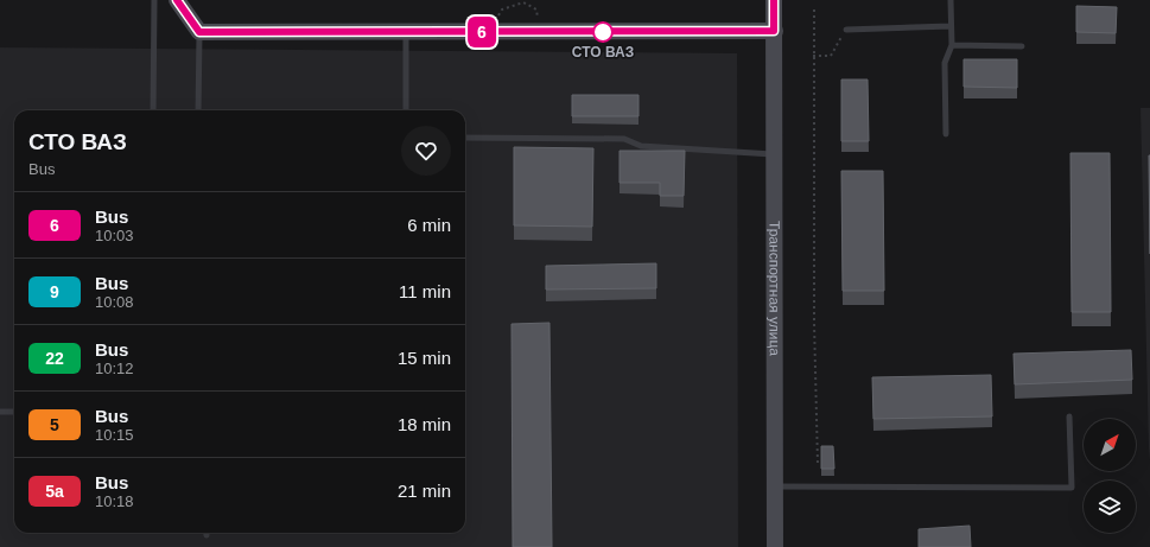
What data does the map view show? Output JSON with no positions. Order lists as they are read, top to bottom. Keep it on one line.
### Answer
{"streets":{"main road":["Транспортная улица"]},"places":["СТО ВАЗ"],"lines":["bus line 6"],"north":"top right","page":{"on_map":"6","heading":["СТО ВАЗ","Bus"],"list":[{"mark":"6","name":"Bus","note":"10:03","value":"6 min"},{"mark":"9","name":"Bus","note":"10:08","value":"11 min"},{"mark":"22","name":"Bus","note":"10:12","value":"15 min"},{"mark":"5","name":"Bus","note":"10:15","value":"18 min"},{"mark":"5а","name":"Bus","note":"10:18","value":"21 min"}]}}
